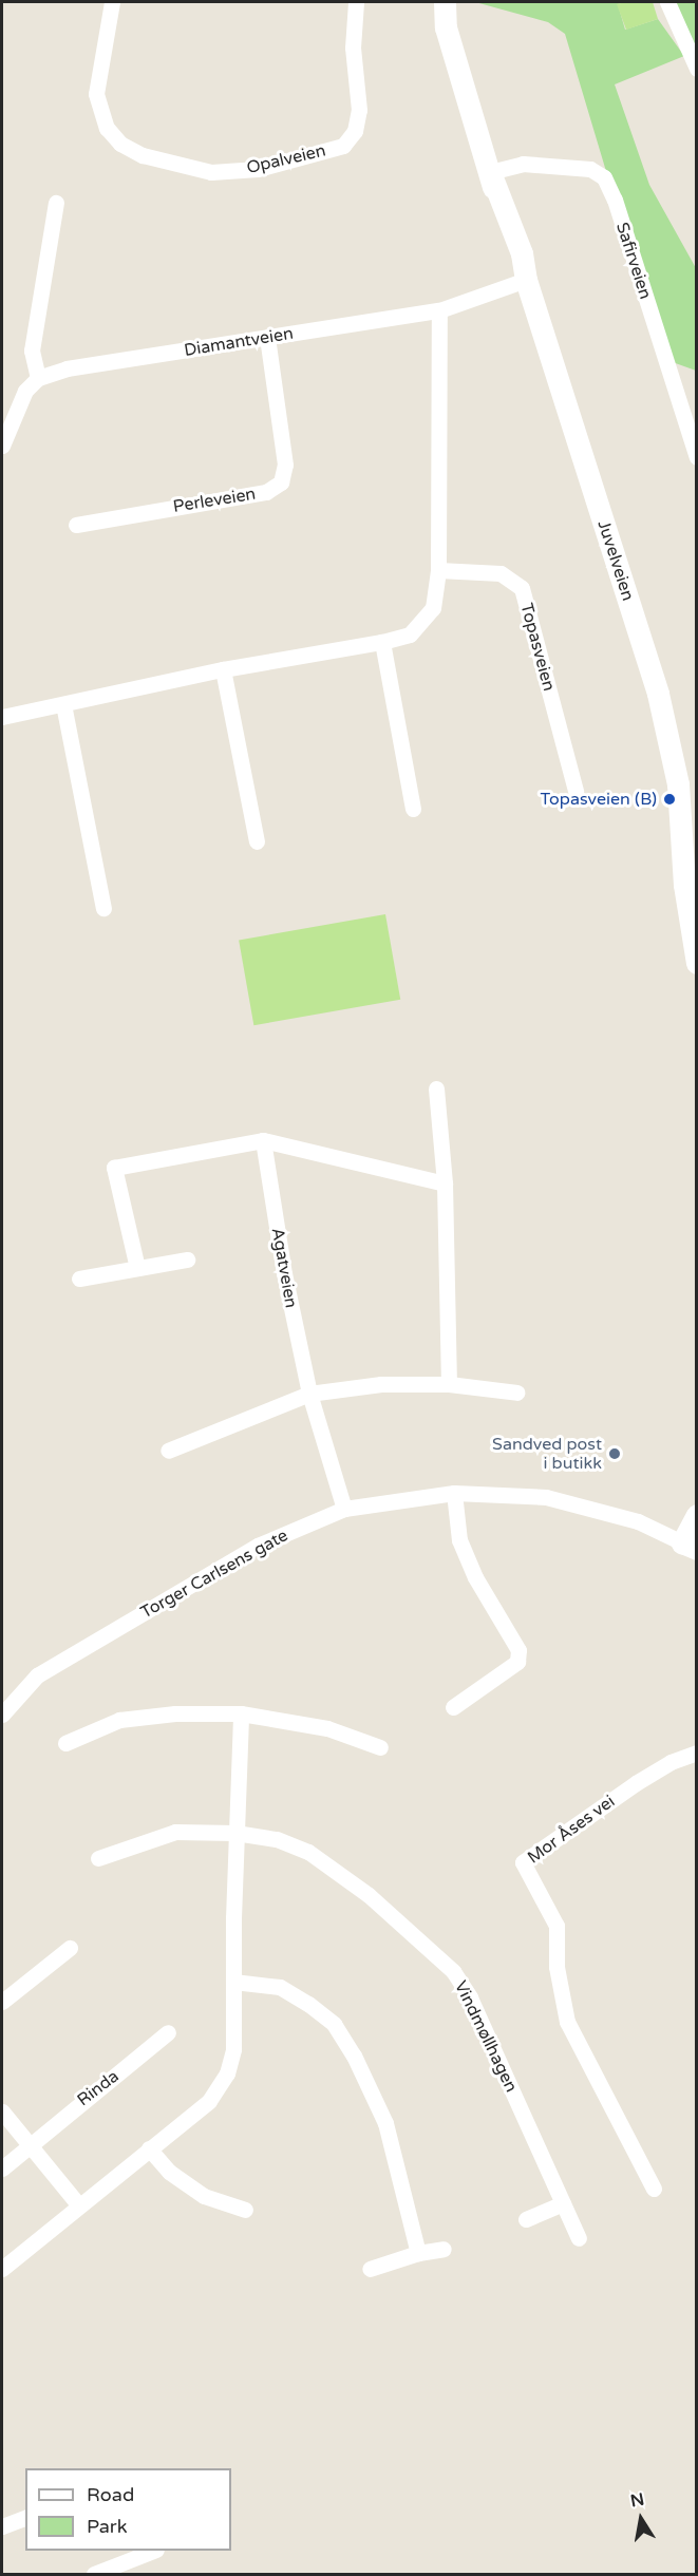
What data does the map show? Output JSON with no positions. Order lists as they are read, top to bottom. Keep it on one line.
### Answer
{"streets":{"street":["Opalveien","Safirveien","Diamantveien","Perleveien","Juvelveien","Topasveien","Agatveien","Torger Carlsens gate","Mor Åses vei","Vindmøllhagen","Rinda"]},"crossings":[["Safirveien","Juvelveien"],["Diamantveien","Perleveien"],["Diamantveien","Juvelveien"],["Agatveien","Torger Carlsens gate"]],"places":["Topasveien (B)","Sandved post i butikk"],"legend":["Road","Park"],"north":"top"}
